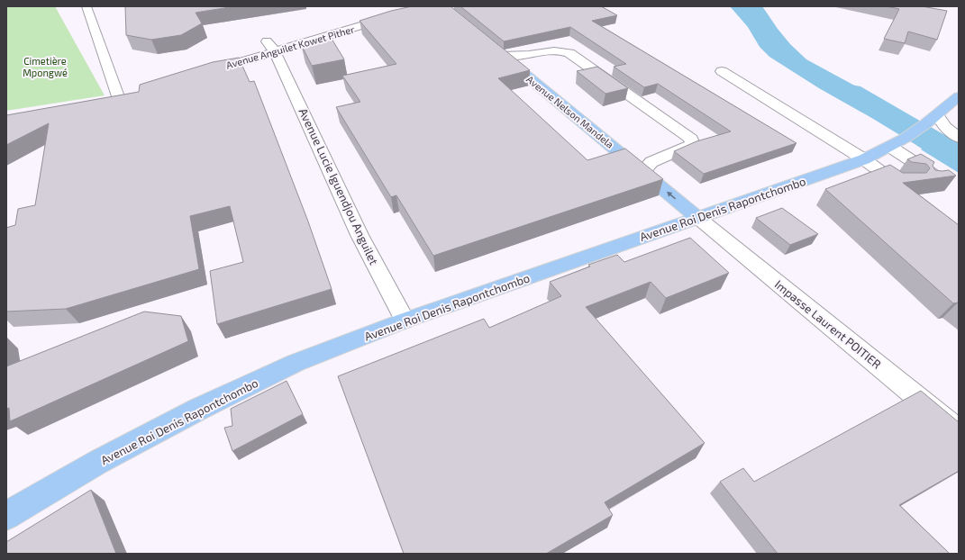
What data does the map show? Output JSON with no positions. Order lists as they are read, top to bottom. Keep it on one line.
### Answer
{"streets":{"main road":["Avenue Nelson Mandela","Avenue Roi Denis Rapontchombo"],"street":["Avenue Anguilet Kowet Pither","Avenue Lucie Iguendjou Anguilet","Impasse Laurent POITIER"]},"crossings":[["Avenue Anguilet Kowet Pither","Avenue Lucie Iguendjou Anguilet"],["Avenue Nelson Mandela","Avenue Roi Denis Rapontchombo"],["Avenue Nelson Mandela","Impasse Laurent POITIER"],["Avenue Lucie Iguendjou Anguilet","Avenue Roi Denis Rapontchombo"],["Avenue Roi Denis Rapontchombo","Impasse Laurent POITIER"]],"parks":["Cimetière Mpongwé"]}
